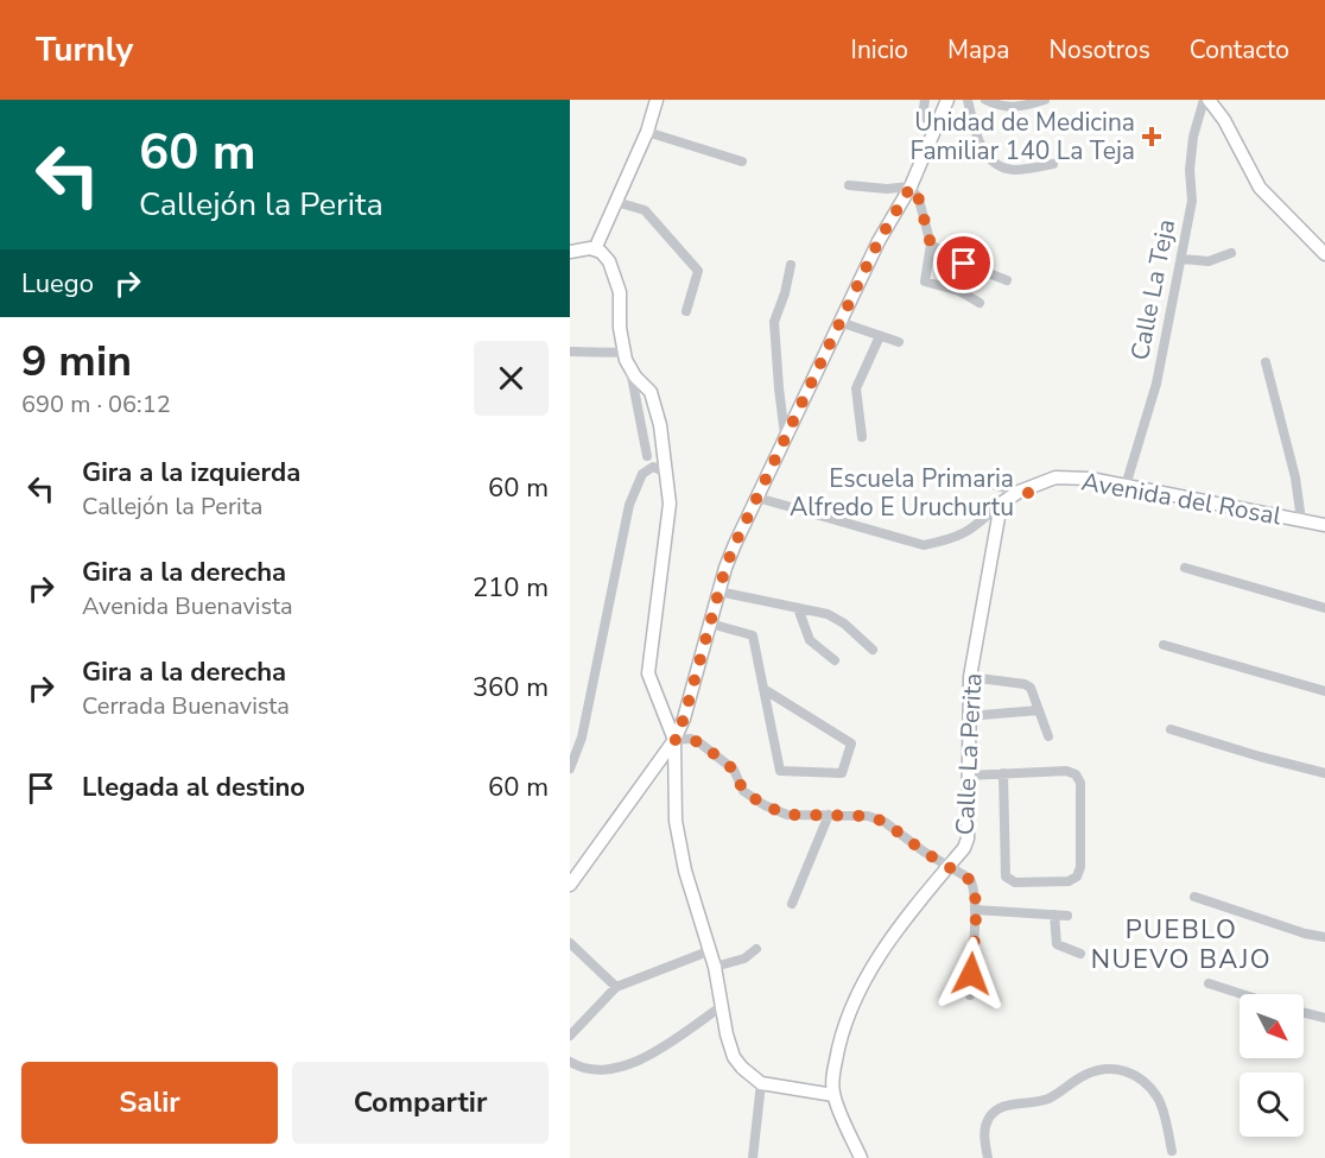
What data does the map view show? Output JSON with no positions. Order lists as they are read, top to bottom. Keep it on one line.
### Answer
{"streets":{"street":["Calle La Teja","Avenida del Rosal","Calle La Perita"]},"crossings":[["Calle La Teja","Avenida del Rosal"],["Avenida del Rosal","Calle La Perita"]],"districts":["PUEBLO NUEVO BAJO"],"places":{"health":["Unidad de Medicina Familiar 140 La Teja"],"other":["Escuela Primaria Alfredo E Uruchurtu"]},"north":"bottom right","page":{"header":"Turnly","nav":["Inicio","Mapa","Nosotros","Contacto"],"turn":["60 m","Callejón la Perita"],"then":"Luego","heading":["9 min","690 m · 06:12"],"list":[{"name":"Gira a la izquierda","note":"Callejón la Perita","value":"60 m"},{"name":"Gira a la derecha","note":"Avenida Buenavista","value":"210 m"},{"name":"Gira a la derecha","note":"Cerrada Buenavista","value":"360 m"},{"name":"Llegada al destino","value":"60 m"}],"buttons":["Salir","Compartir"]}}
